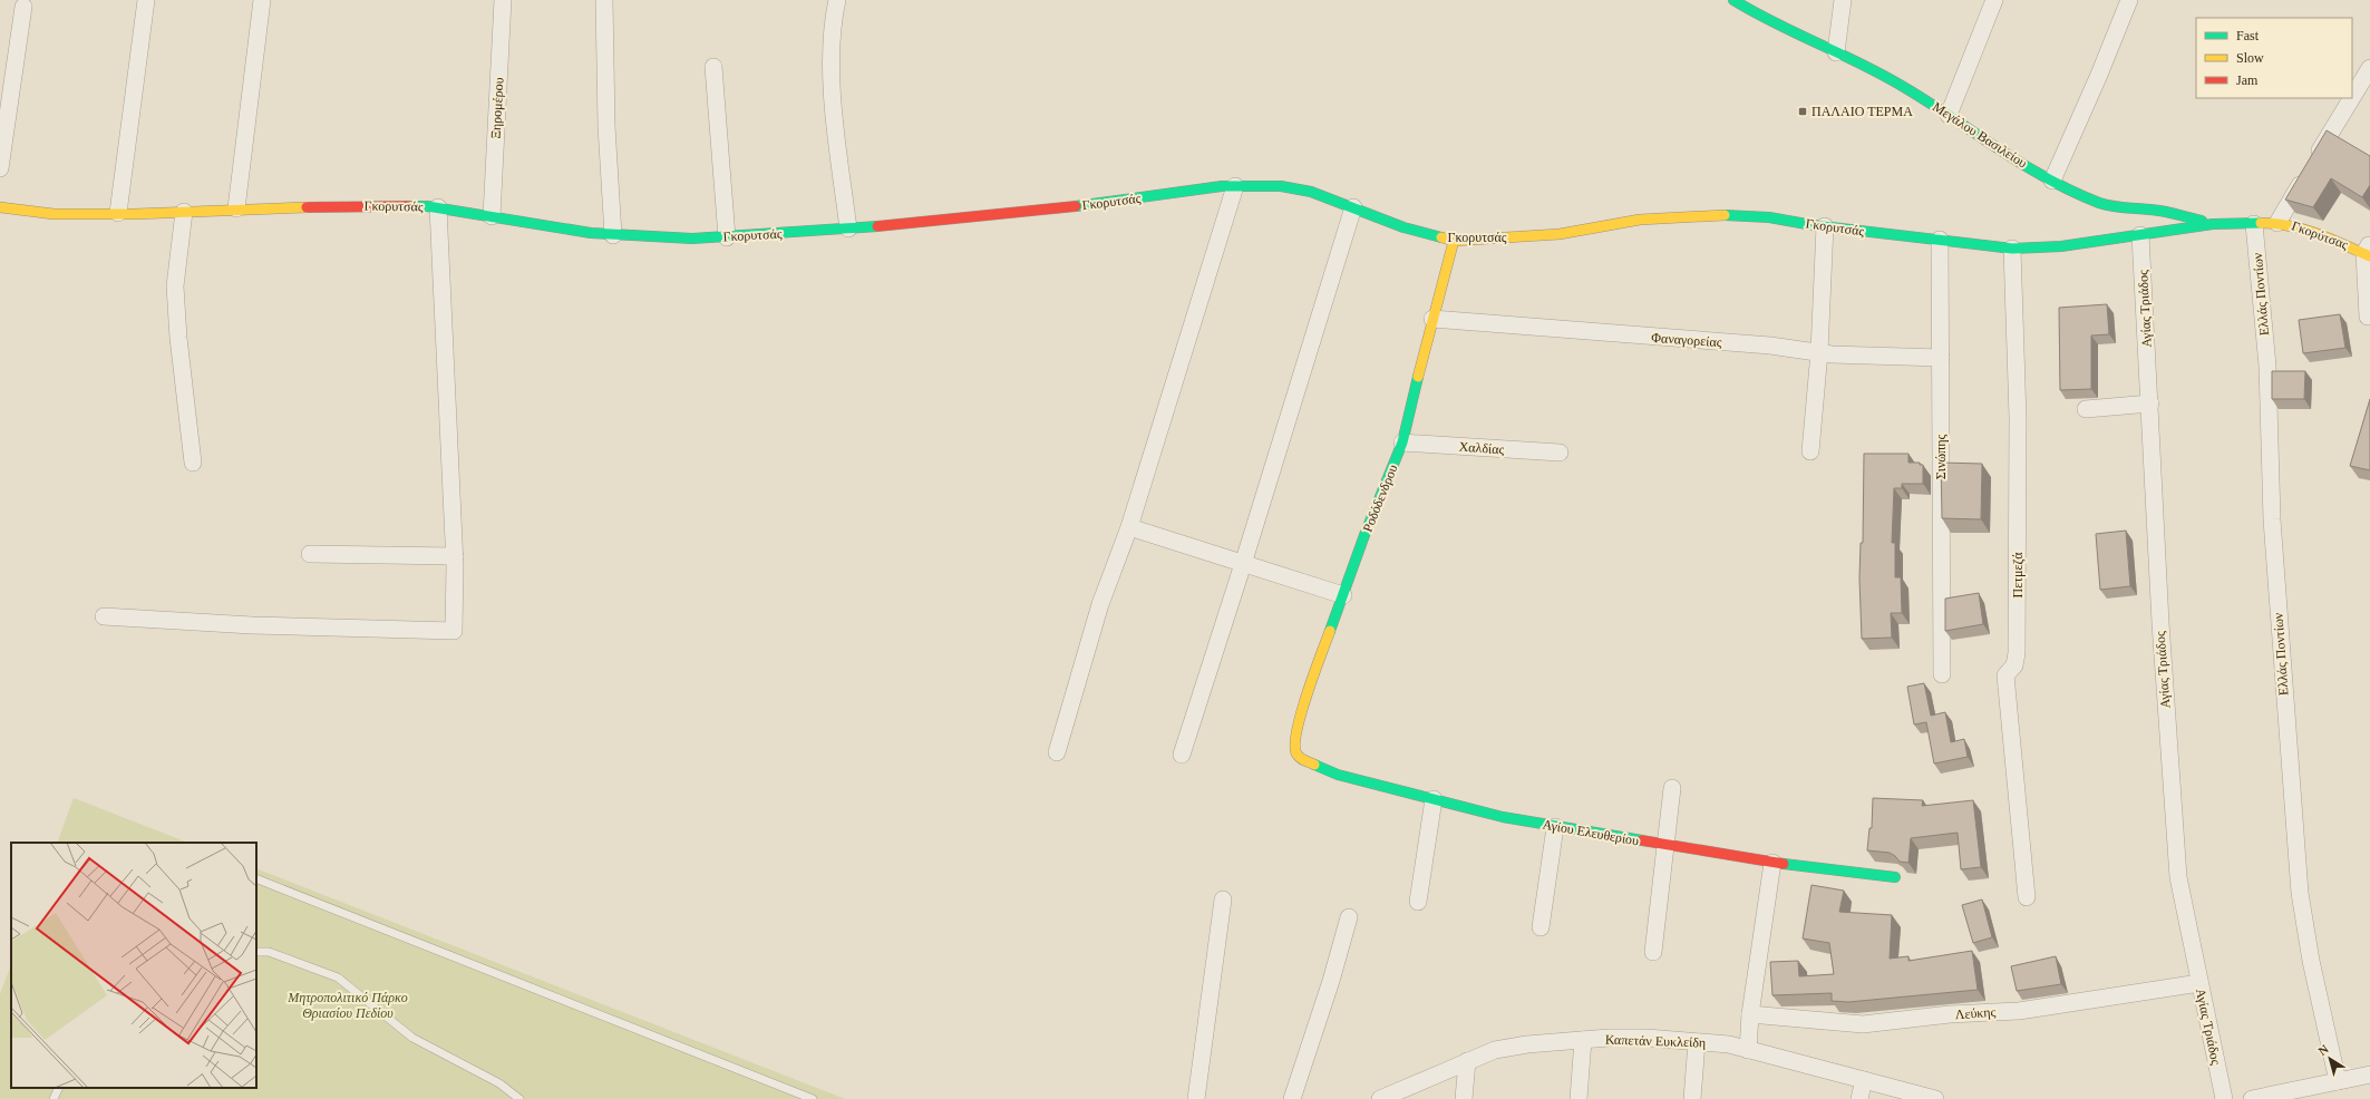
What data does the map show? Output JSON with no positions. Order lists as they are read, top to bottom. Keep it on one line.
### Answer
{"streets":{"street":["Ξηρομέρου","Μεγάλου Βασιλείου","Γκορυτσάς","Γκορύτσας","Ελλάς Ποντίων","Αγίας Τριάδος","Φαναγορείας","Χαλδίας","Σινώπης","Ροδόδενδρου","Πετμεζά","Αγίου Ελευθερίου","Λεύκης","Καπετάν Ευκλείδη"]},"crossings":[["Ξηρομέρου","Γκορυτσάς"],["Μεγάλου Βασιλείου","Γκορυτσάς"],["Μεγάλου Βασιλείου","Γκορύτσας"],["Γκορυτσάς","Γκορύτσας"],["Γκορυτσάς","Αγίας Τριάδος"],["Γκορυτσάς","Σινώπης"],["Γκορυτσάς","Ροδόδενδρου"],["Γκορυτσάς","Πετμεζά"],["Γκορύτσας","Ελλάς Ποντίων"],["Αγίας Τριάδος","Λεύκης"],["Φαναγορείας","Σινώπης"],["Φαναγορείας","Ροδόδενδρου"],["Χαλδίας","Ροδόδενδρου"],["Ροδόδενδρου","Αγίου Ελευθερίου"]],"parks":["Μητροπολιτικό Πάρκο Θριασίου Πεδίου"],"places":{"transit":["ΠΑΛΑΙΟ ΤΕΡΜΑ"]},"legend":["Fast","Slow","Jam"],"north":"top left"}
